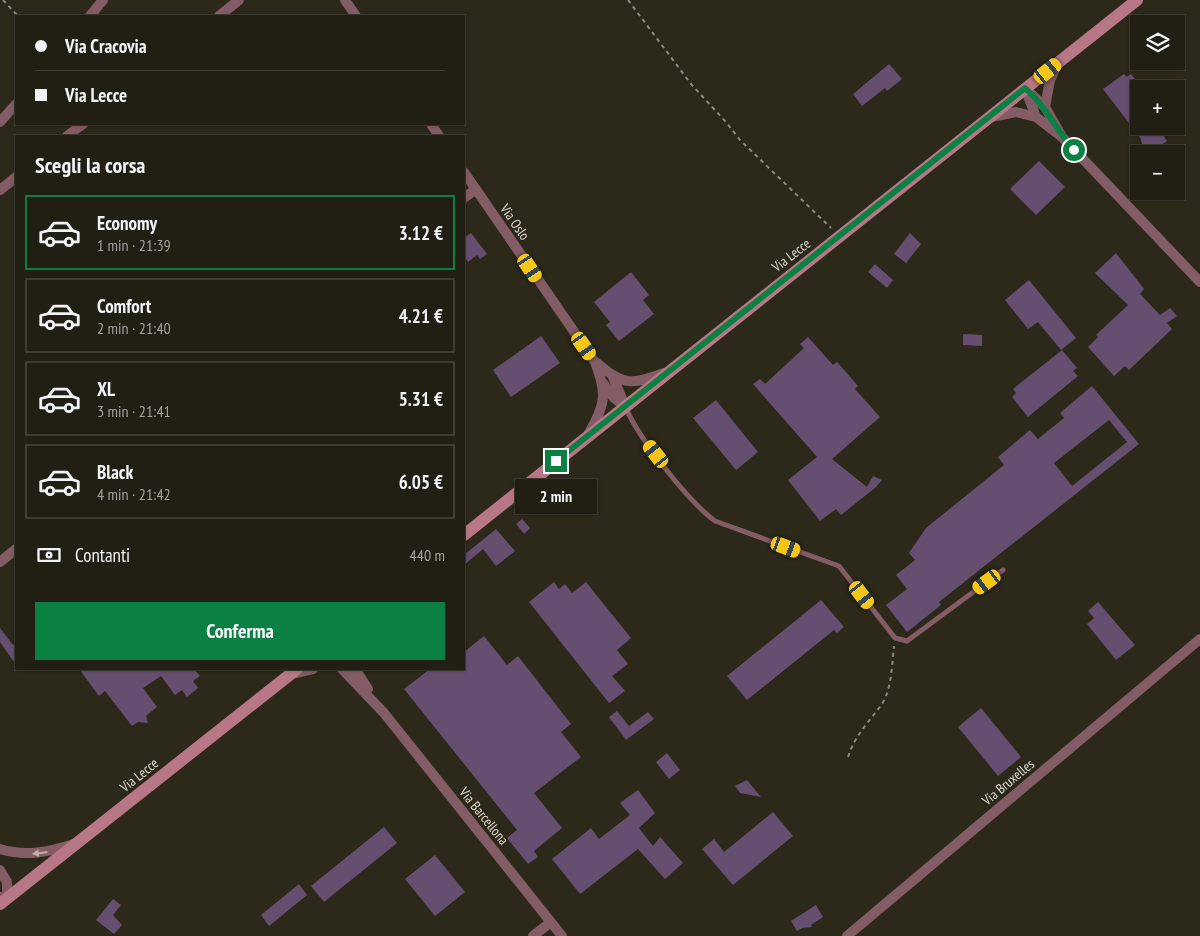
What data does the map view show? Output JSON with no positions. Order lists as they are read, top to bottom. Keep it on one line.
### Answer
{"streets":{"main road":["Via Lecce"],"street":["Via Oslo","Via Bruxelles","Via Barcellona"]},"page":{"map_buttons":["+","−"],"banner":["Via Cracovia","Via Lecce"],"heading":"Scegli la corsa","list":[{"name":"Economy","note":"1 min · 21:39","value":"3.12 €"},{"name":"Comfort","note":"2 min · 21:40","value":"4.21 €"},{"name":"XL","note":"3 min · 21:41","value":"5.31 €"},{"name":"Black","note":"4 min · 21:42","value":"6.05 €"}],"bubble":"2 min","pay":["Contanti","440 m"],"buttons":"Conferma"}}
